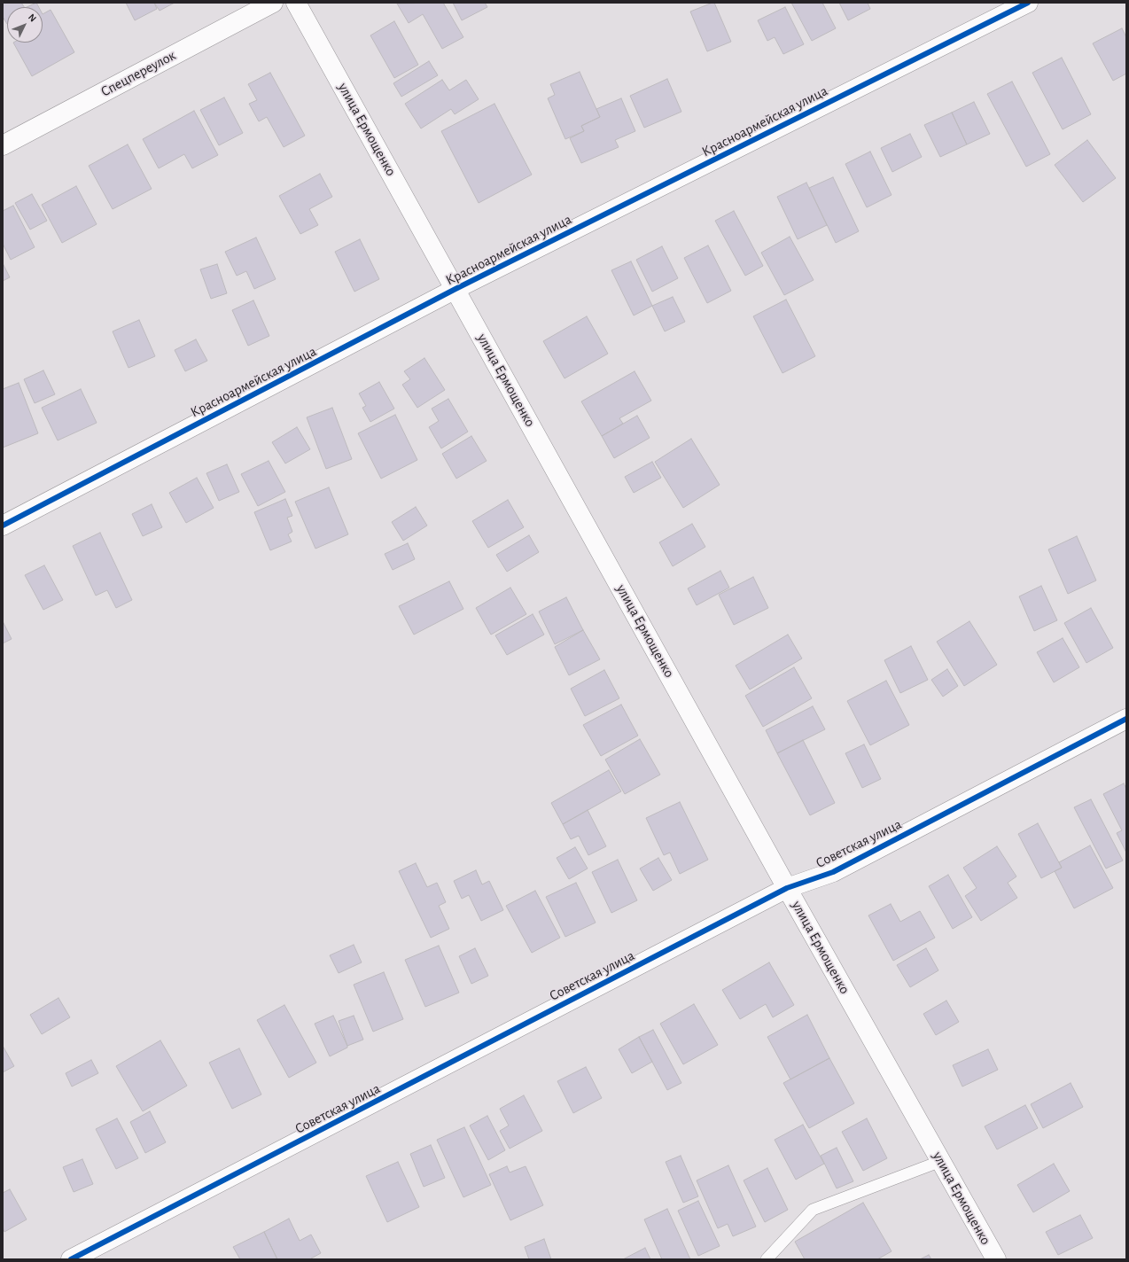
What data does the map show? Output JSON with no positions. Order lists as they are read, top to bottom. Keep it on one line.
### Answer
{"streets":{"main road":["Спецпереулок","Красноармейская улица","улица Ермощенко","Советская улица"]},"crossings":[["Красноармейская улица","улица Ермощенко"],["улица Ермощенко","Советская улица"]],"north":"top right"}
